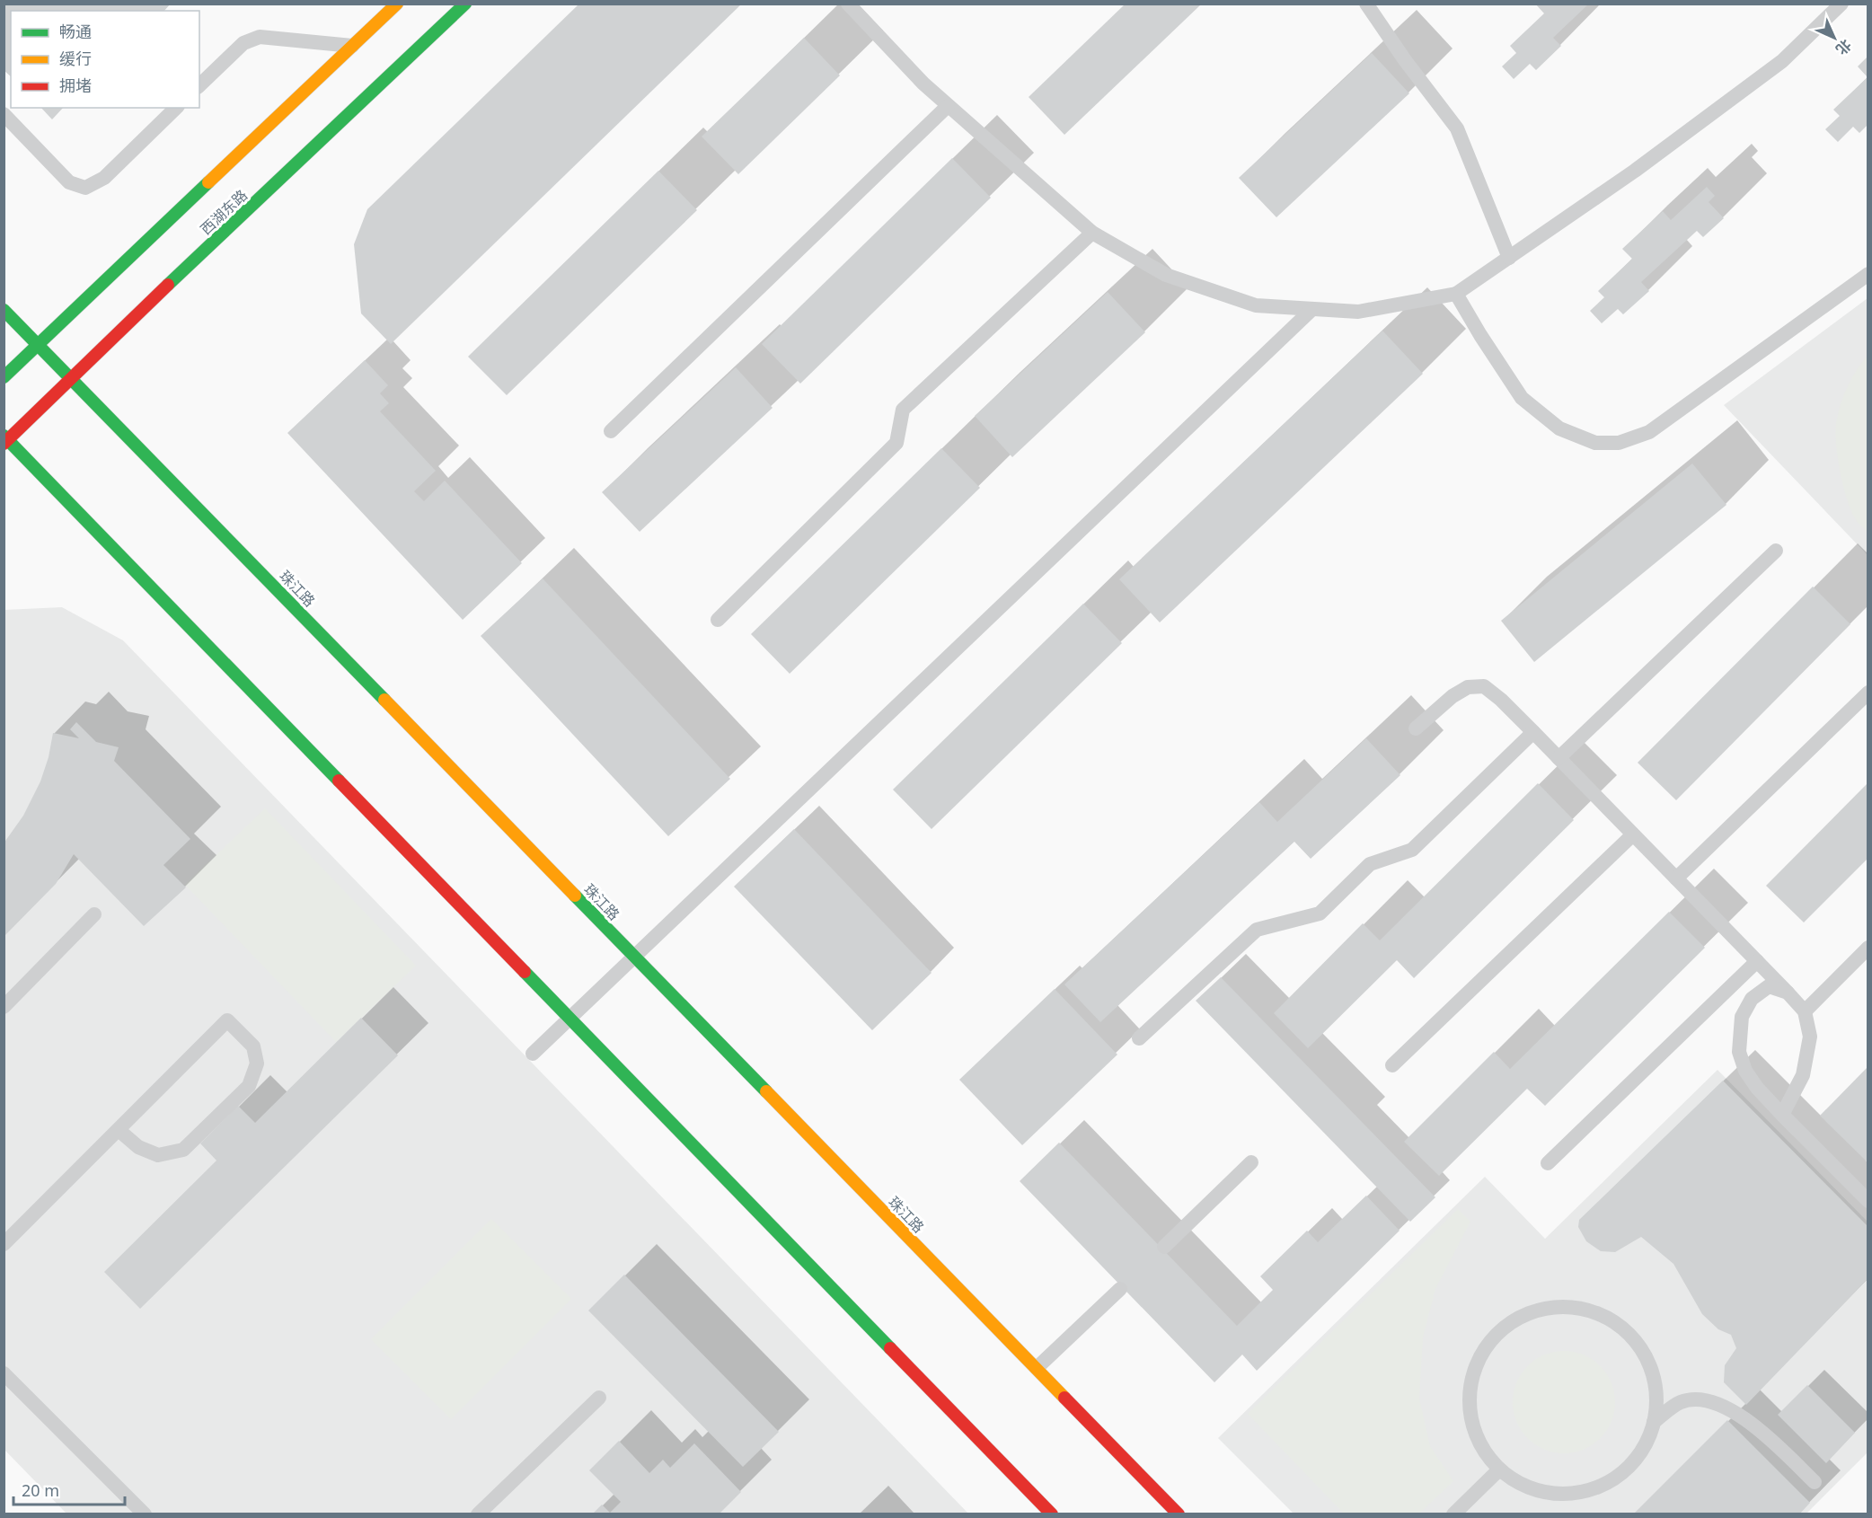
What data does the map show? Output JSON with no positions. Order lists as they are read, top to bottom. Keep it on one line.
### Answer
{"streets":{"street":["西湖东路","珠江路"]},"crossings":[["西湖东路","珠江路"]],"legend":["畅通","缓行","拥堵"],"scale_bar":"20 m","north":"bottom right"}
